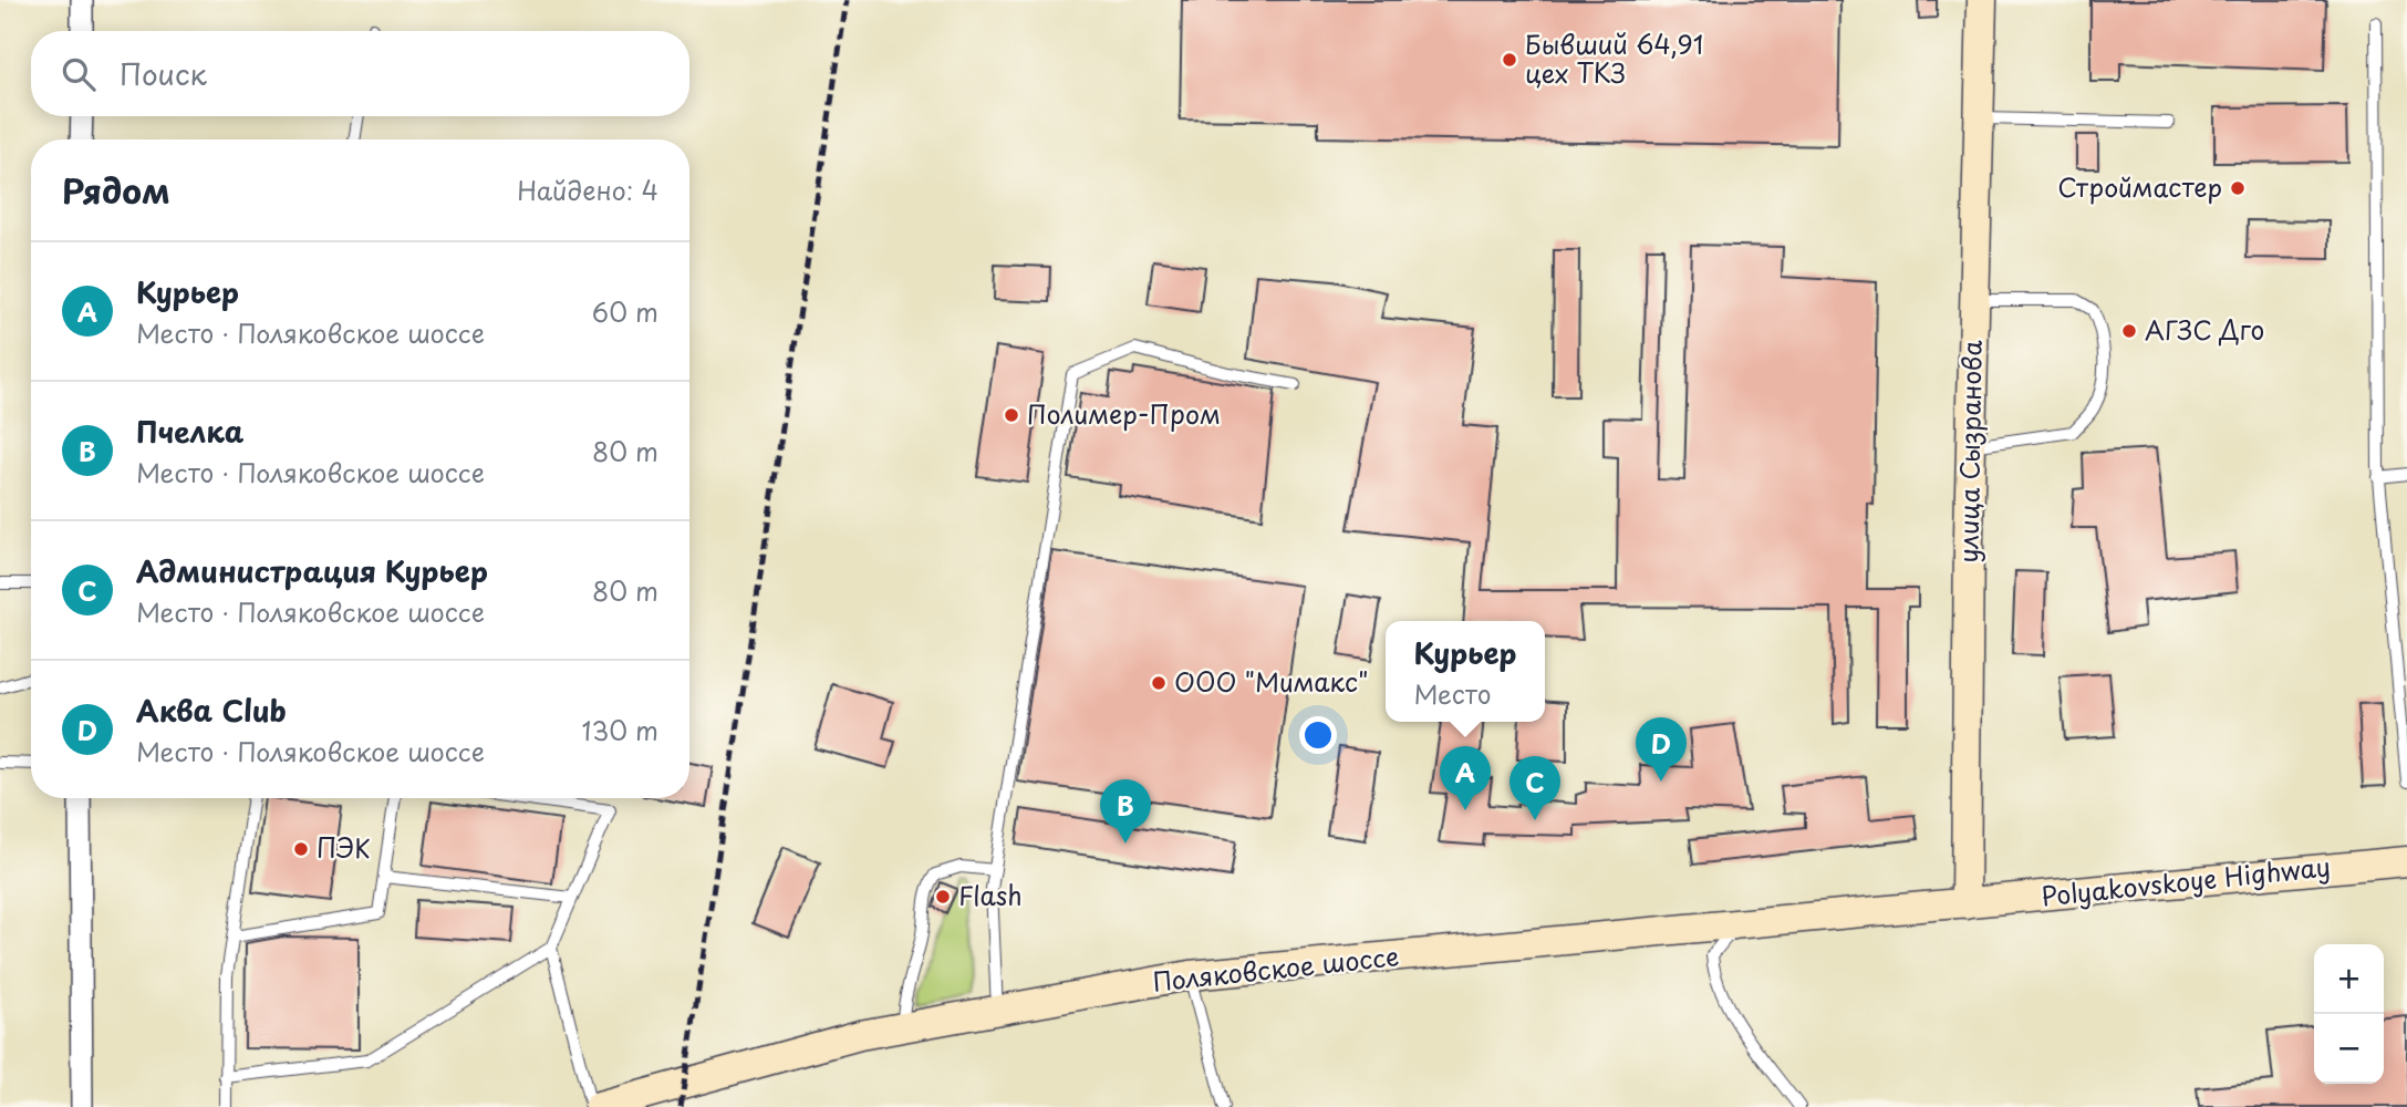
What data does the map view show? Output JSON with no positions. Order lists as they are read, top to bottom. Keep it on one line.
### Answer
{"streets":{"street":["улица Сызранова","Polyakovskoye Highway","Поляковское шоссе"]},"crossings":[["улица Сызранова","Polyakovskoye Highway"],["улица Сызранова","Поляковское шоссе"],["Polyakovskoye Highway","Поляковское шоссе"]],"places":["Бывший 64,91 цех ТКЗ","Строймастер","АГЗС Дго","Полимер-Пром","ООО \"Мимакс\"","ПЭК","Flash"],"page":{"search":"Поиск","heading":["Рядом","Найдено: 4"],"list":[{"mark":"A","name":"Курьер","note":"Место · Поляковское шоссе","value":"60 m"},{"mark":"B","name":"Пчелка","note":"Место · Поляковское шоссе","value":"80 m"},{"mark":"C","name":"Администрация Курьер","note":"Место · Поляковское шоссе","value":"80 m"},{"mark":"D","name":"Аква Club","note":"Место · Поляковское шоссе","value":"130 m"}],"popup":["Курьер","Место"],"pins":["D","A","C","B"],"map_buttons":["+","−"]}}
